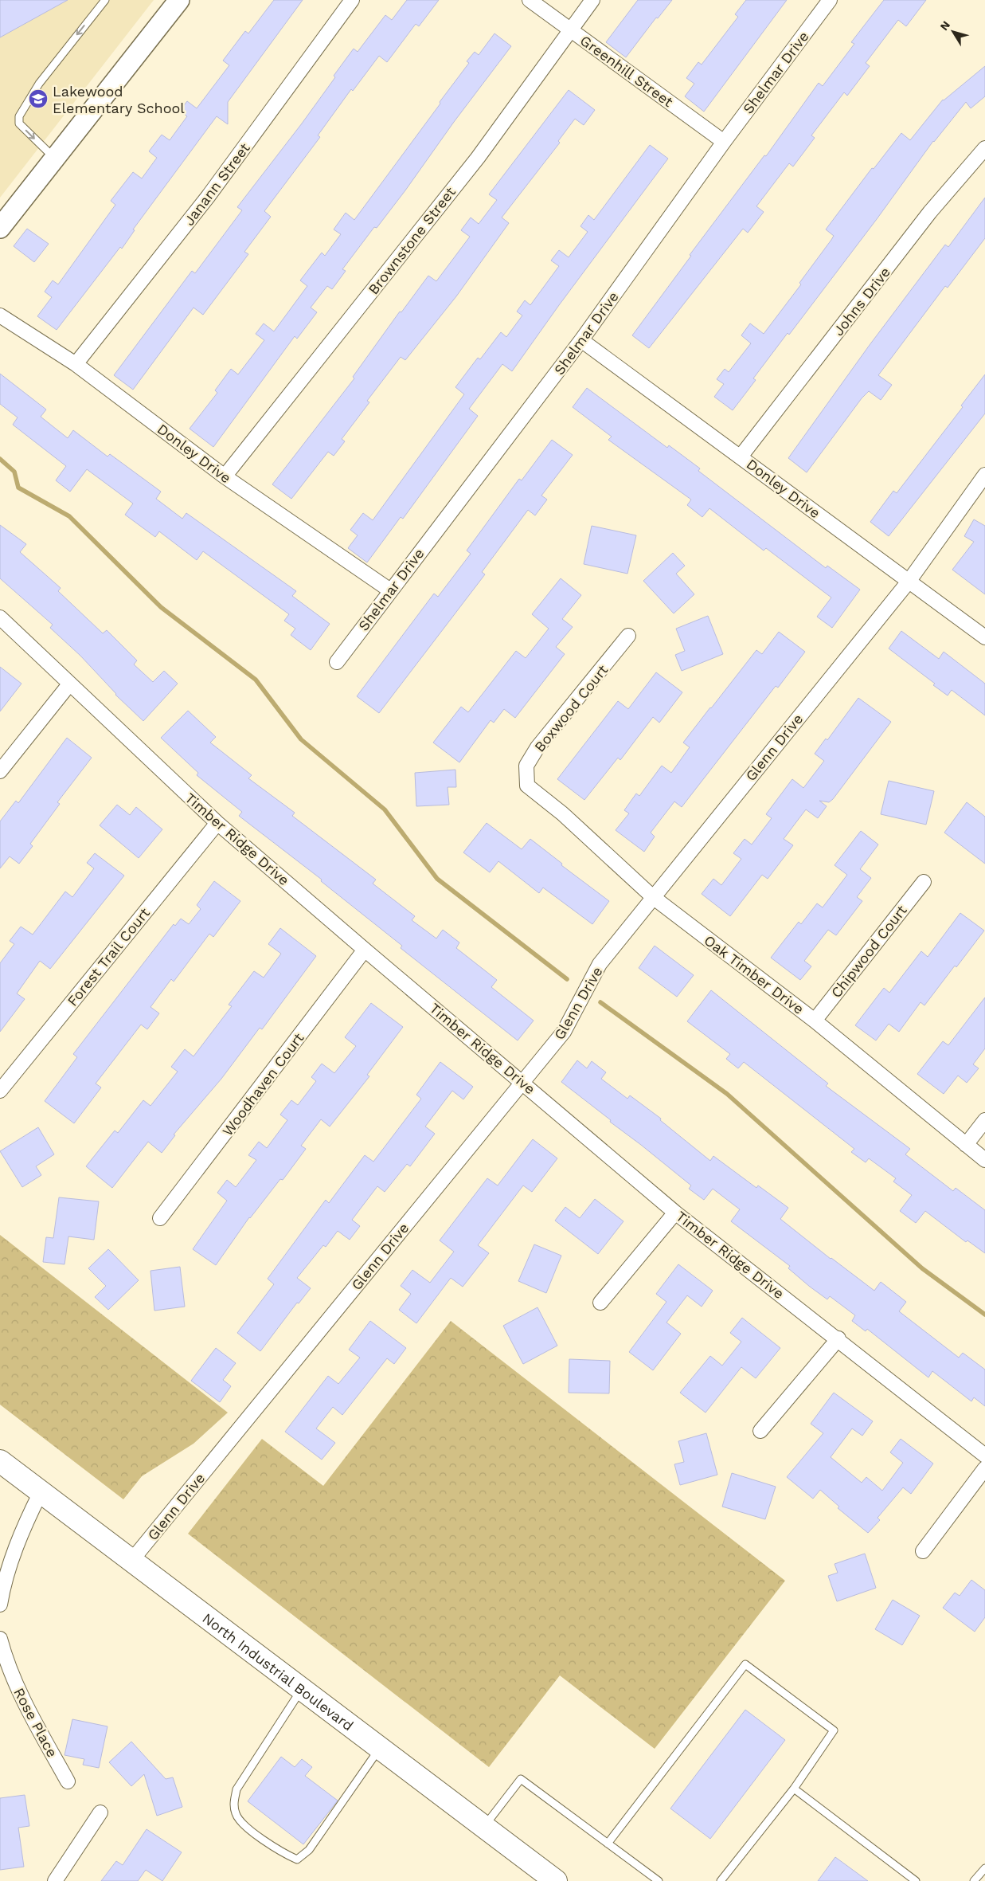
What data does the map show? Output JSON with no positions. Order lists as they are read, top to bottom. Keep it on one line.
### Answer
{"streets":{"main road":["North Industrial Boulevard"],"street":["Greenhill Street","Shelmar Drive","Janann Street","Brownstone Street","Johns Drive","Donley Drive","Boxwood Court","Glenn Drive","Timber Ridge Drive","Chipwood Court","Forest Trail Court","Oak Timber Drive","Woodhaven Court","Rose Place"]},"crossings":[["Greenhill Street","Shelmar Drive"],["Greenhill Street","Brownstone Street"],["Shelmar Drive","Donley Drive"],["Janann Street","Donley Drive"],["Brownstone Street","Donley Drive"],["Johns Drive","Donley Drive"],["Donley Drive","Glenn Drive"],["Boxwood Court","Oak Timber Drive"],["Glenn Drive","Timber Ridge Drive"],["Glenn Drive","Oak Timber Drive"],["Glenn Drive","North Industrial Boulevard"],["Timber Ridge Drive","Forest Trail Court"],["Timber Ridge Drive","Woodhaven Court"],["Chipwood Court","Oak Timber Drive"]],"places":{"school or university":["Lakewood Elementary School"]},"north":"top left"}
